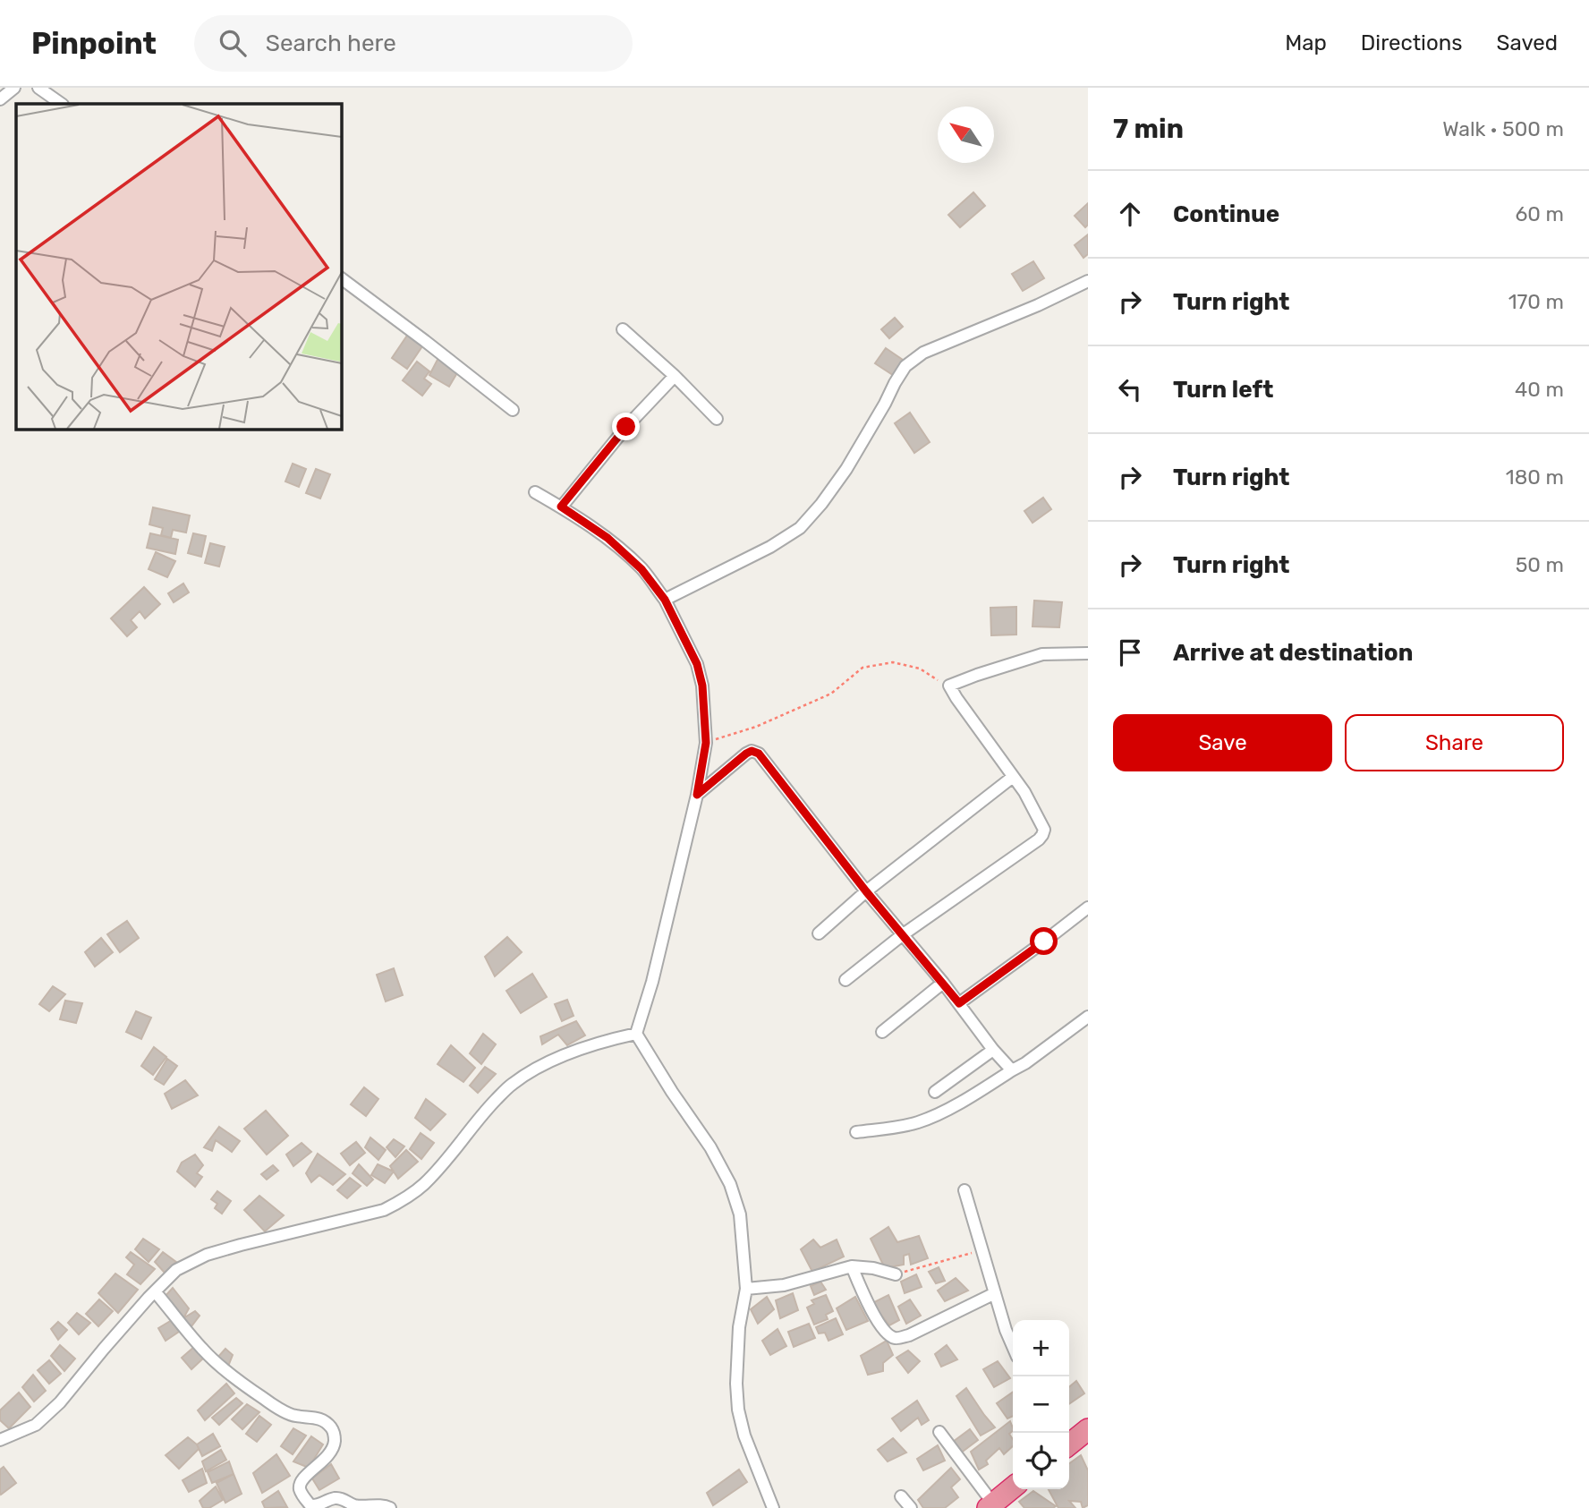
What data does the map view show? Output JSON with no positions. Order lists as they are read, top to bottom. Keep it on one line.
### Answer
{"north":"top left","page":{"header":"Pinpoint","search":"Search here","nav":["Map","Directions","Saved"],"heading":["7 min","Walk · 500 m"],"list":[["Continue","60 m"],["Turn right","170 m"],["Turn left","40 m"],["Turn right","180 m"],["Turn right","50 m"],"Arrive at destination"],"buttons":["Save","Share"],"map_buttons":["+","−"]}}
